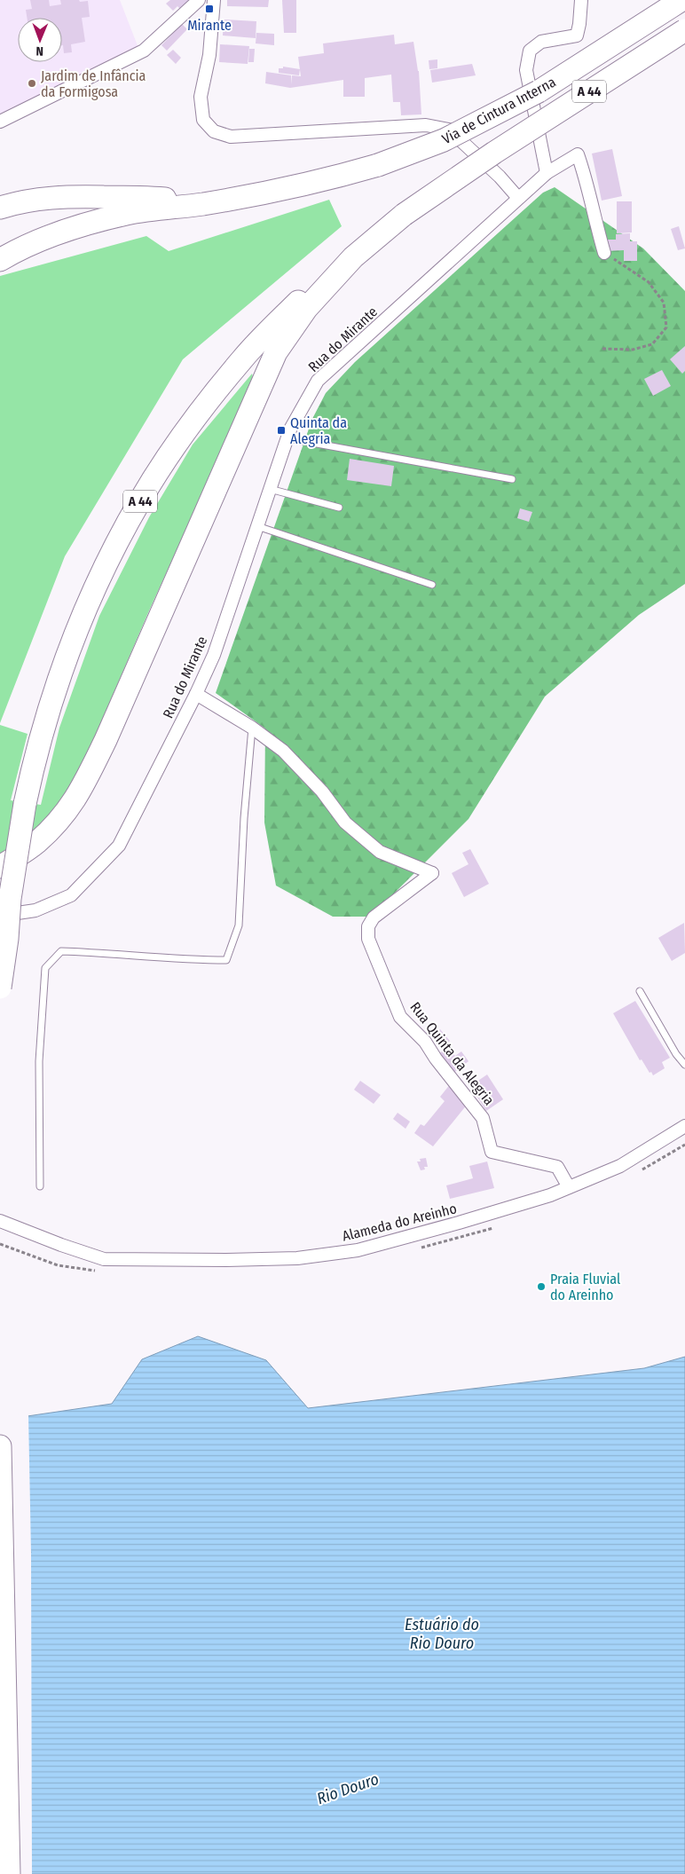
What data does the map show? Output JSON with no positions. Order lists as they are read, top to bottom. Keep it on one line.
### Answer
{"streets":{"highway":["A 44","Via de Cintura Interna"],"street":["Rua do Mirante","Rua Quinta da Alegria","Alameda do Areinho"]},"crossings":[["A 44","Via de Cintura Interna"],["Rua do Mirante","Rua Quinta da Alegria"],["Rua Quinta da Alegria","Alameda do Areinho"]],"water":["Estuário do Rio Douro","Rio Douro"],"places":{"transit":["Mirante","Quinta da Alegria"],"other":["Jardim de Infância da Formigosa","Praia Fluvial do Areinho"]},"north":"bottom"}
